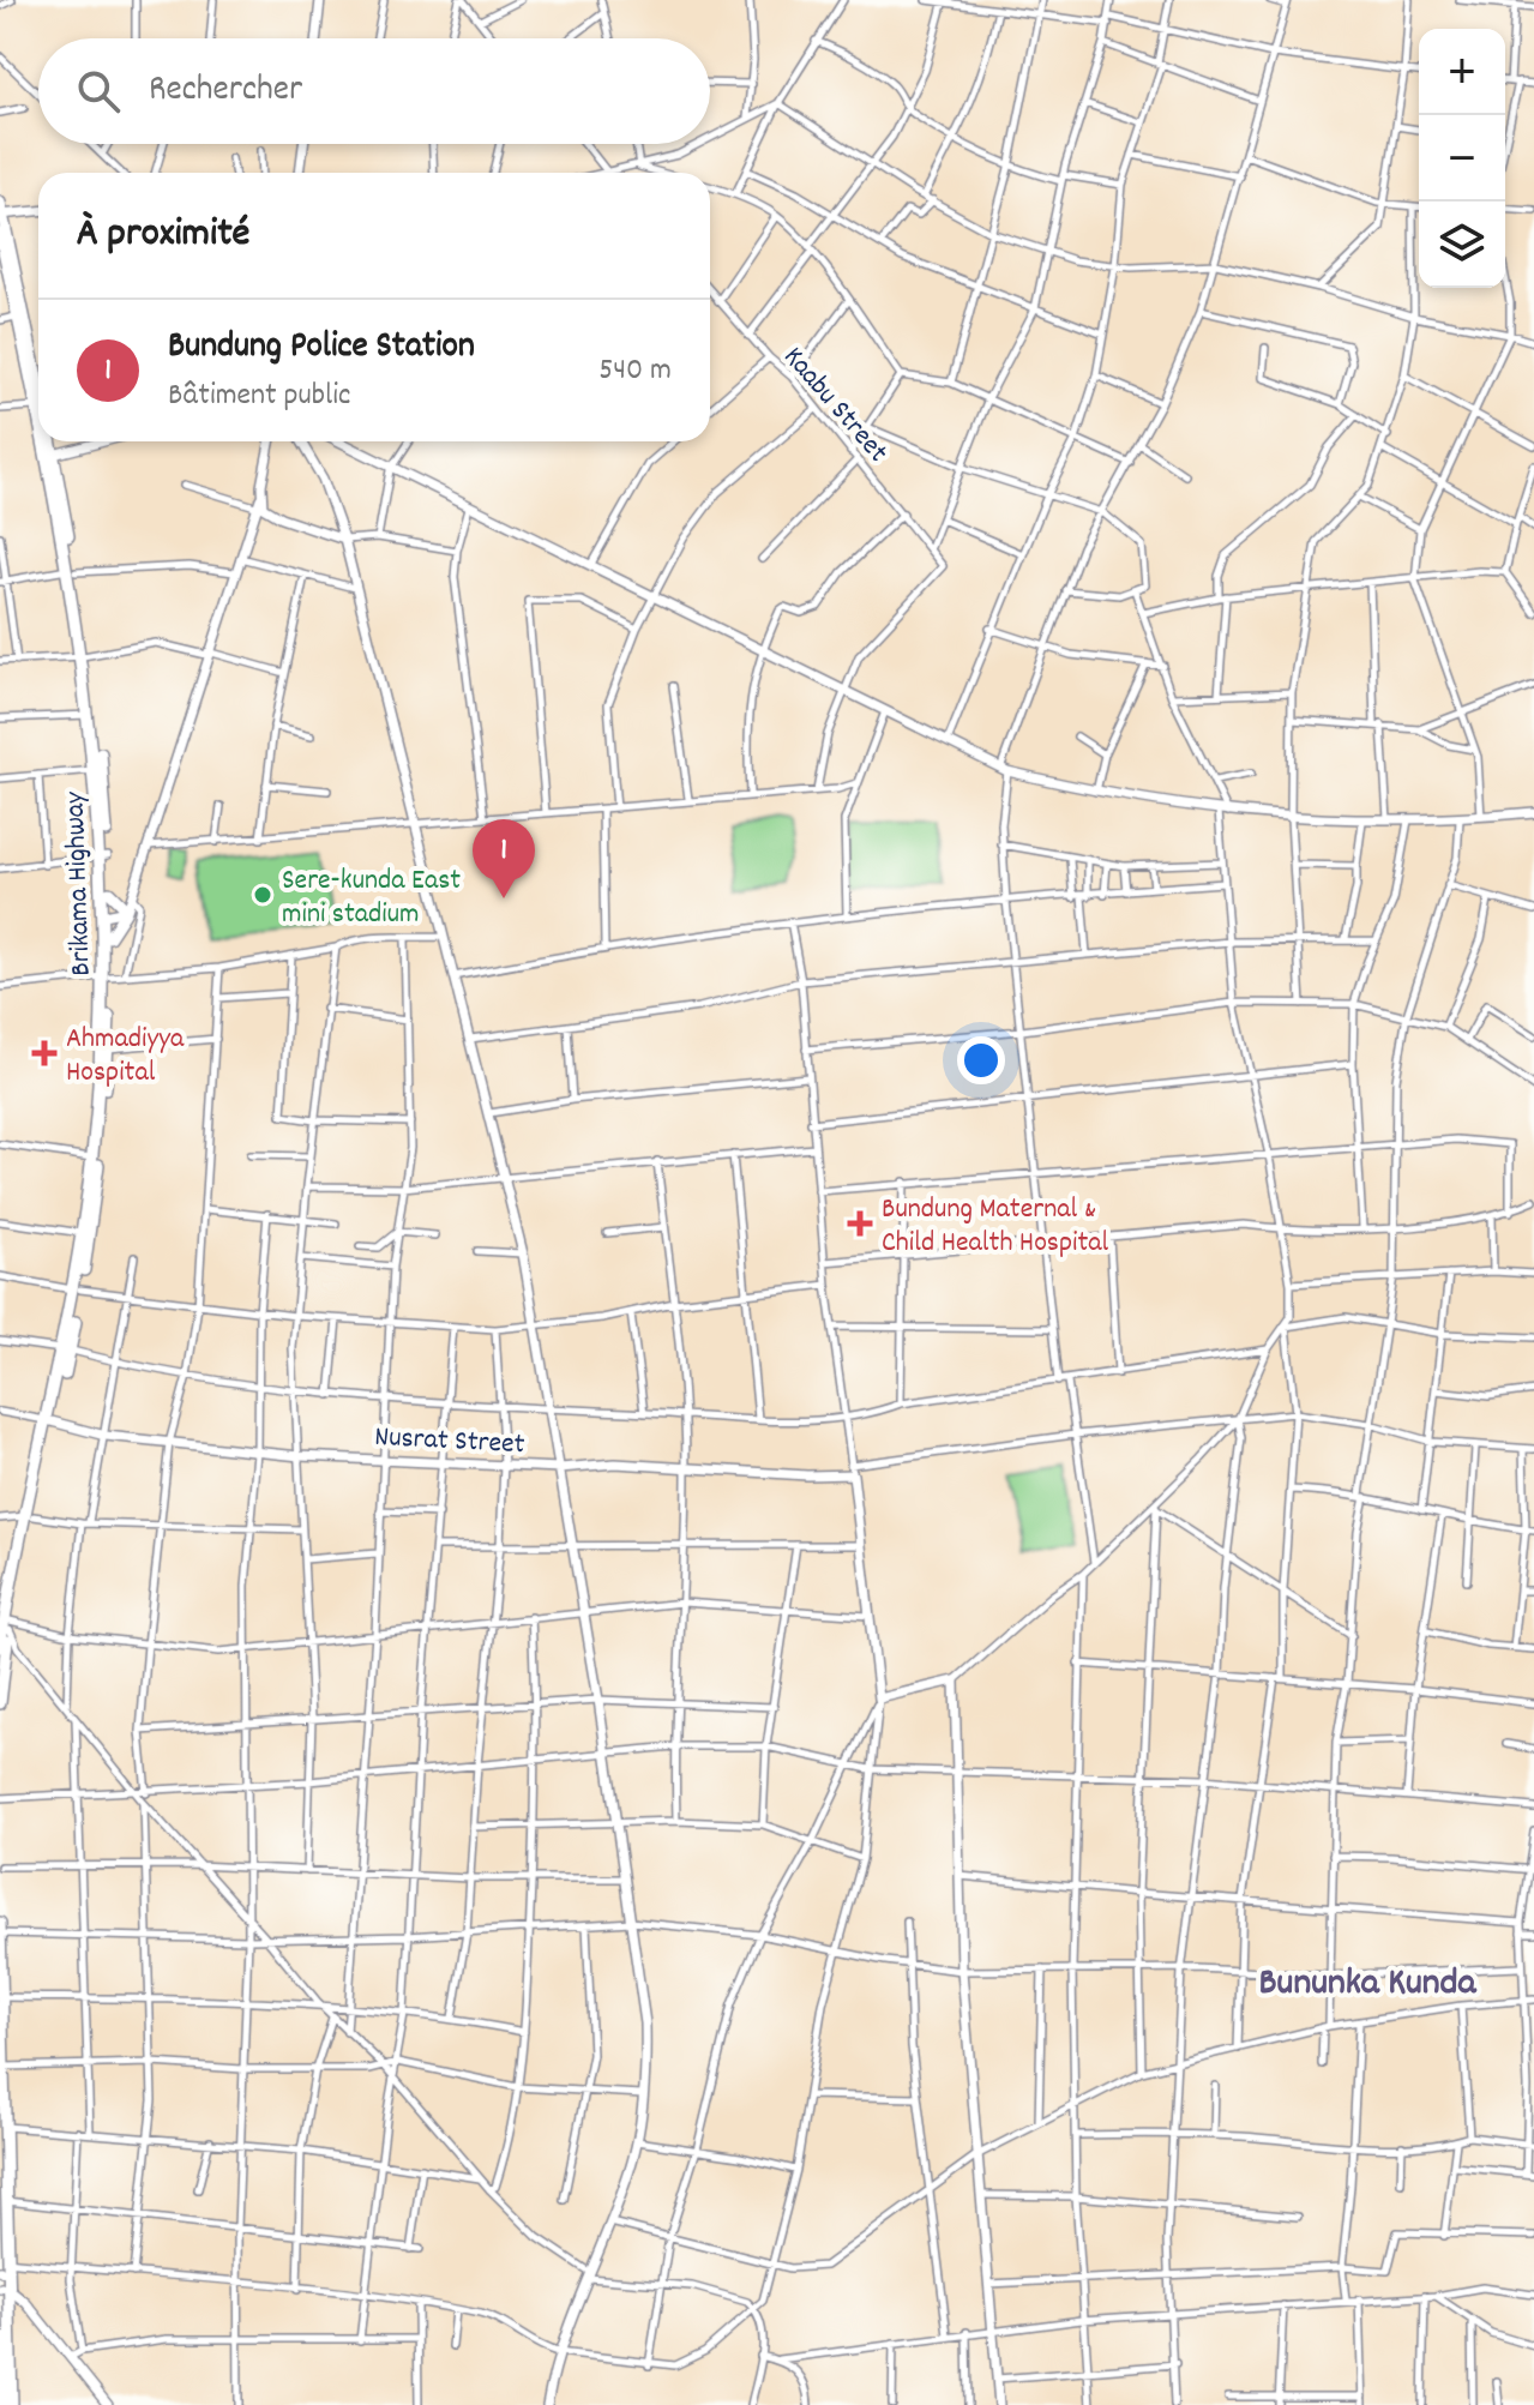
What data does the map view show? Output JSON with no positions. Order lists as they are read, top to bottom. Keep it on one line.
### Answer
{"streets":{"highway":["Brikama Highway"],"street":["Kaabu Street","Nusrat Street"]},"crossings":[["Brikama Highway","Nusrat Street"]],"districts":["Bununka Kunda"],"places":{"other":["Sere-kunda East mini stadium"],"health":["Ahmadiyya Hospital","Bundung Maternal & Child Health Hospital"]},"page":{"map_buttons":["+","−"],"search":"Rechercher","heading":"À proximité","list":[{"mark":"1","name":"Bundung Police Station","note":"Bâtiment public","value":"540 m"}],"pins":"1"}}
